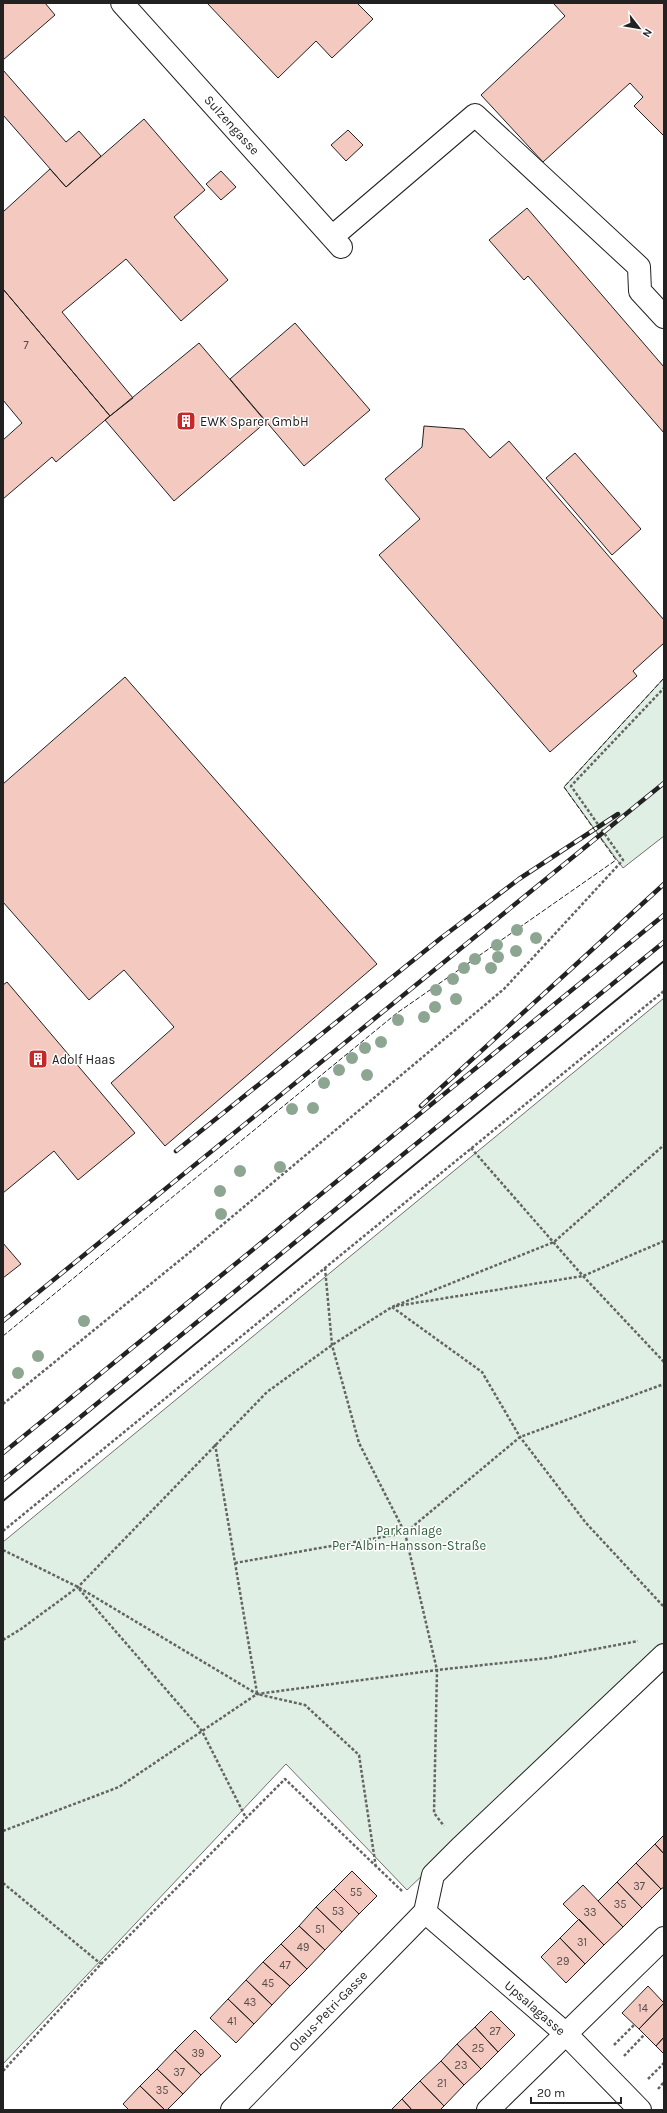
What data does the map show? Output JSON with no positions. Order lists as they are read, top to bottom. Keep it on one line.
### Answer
{"streets":{"street":["Sulzengasse","Upsalagasse","Olaus-Petri-Gasse"]},"crossings":[["Upsalagasse","Olaus-Petri-Gasse"]],"parks":["Parkanlage Per-Albin-Hansson-Straße"],"places":{"building":["EWK Sparer GmbH","Adolf Haas"]},"house_numbers":["7","37","55","35","53","33","51","31","49","29","47","45","43","14","41","27","25","39","23","37","21","35"],"scale_bar":"20 m","north":"bottom right"}
